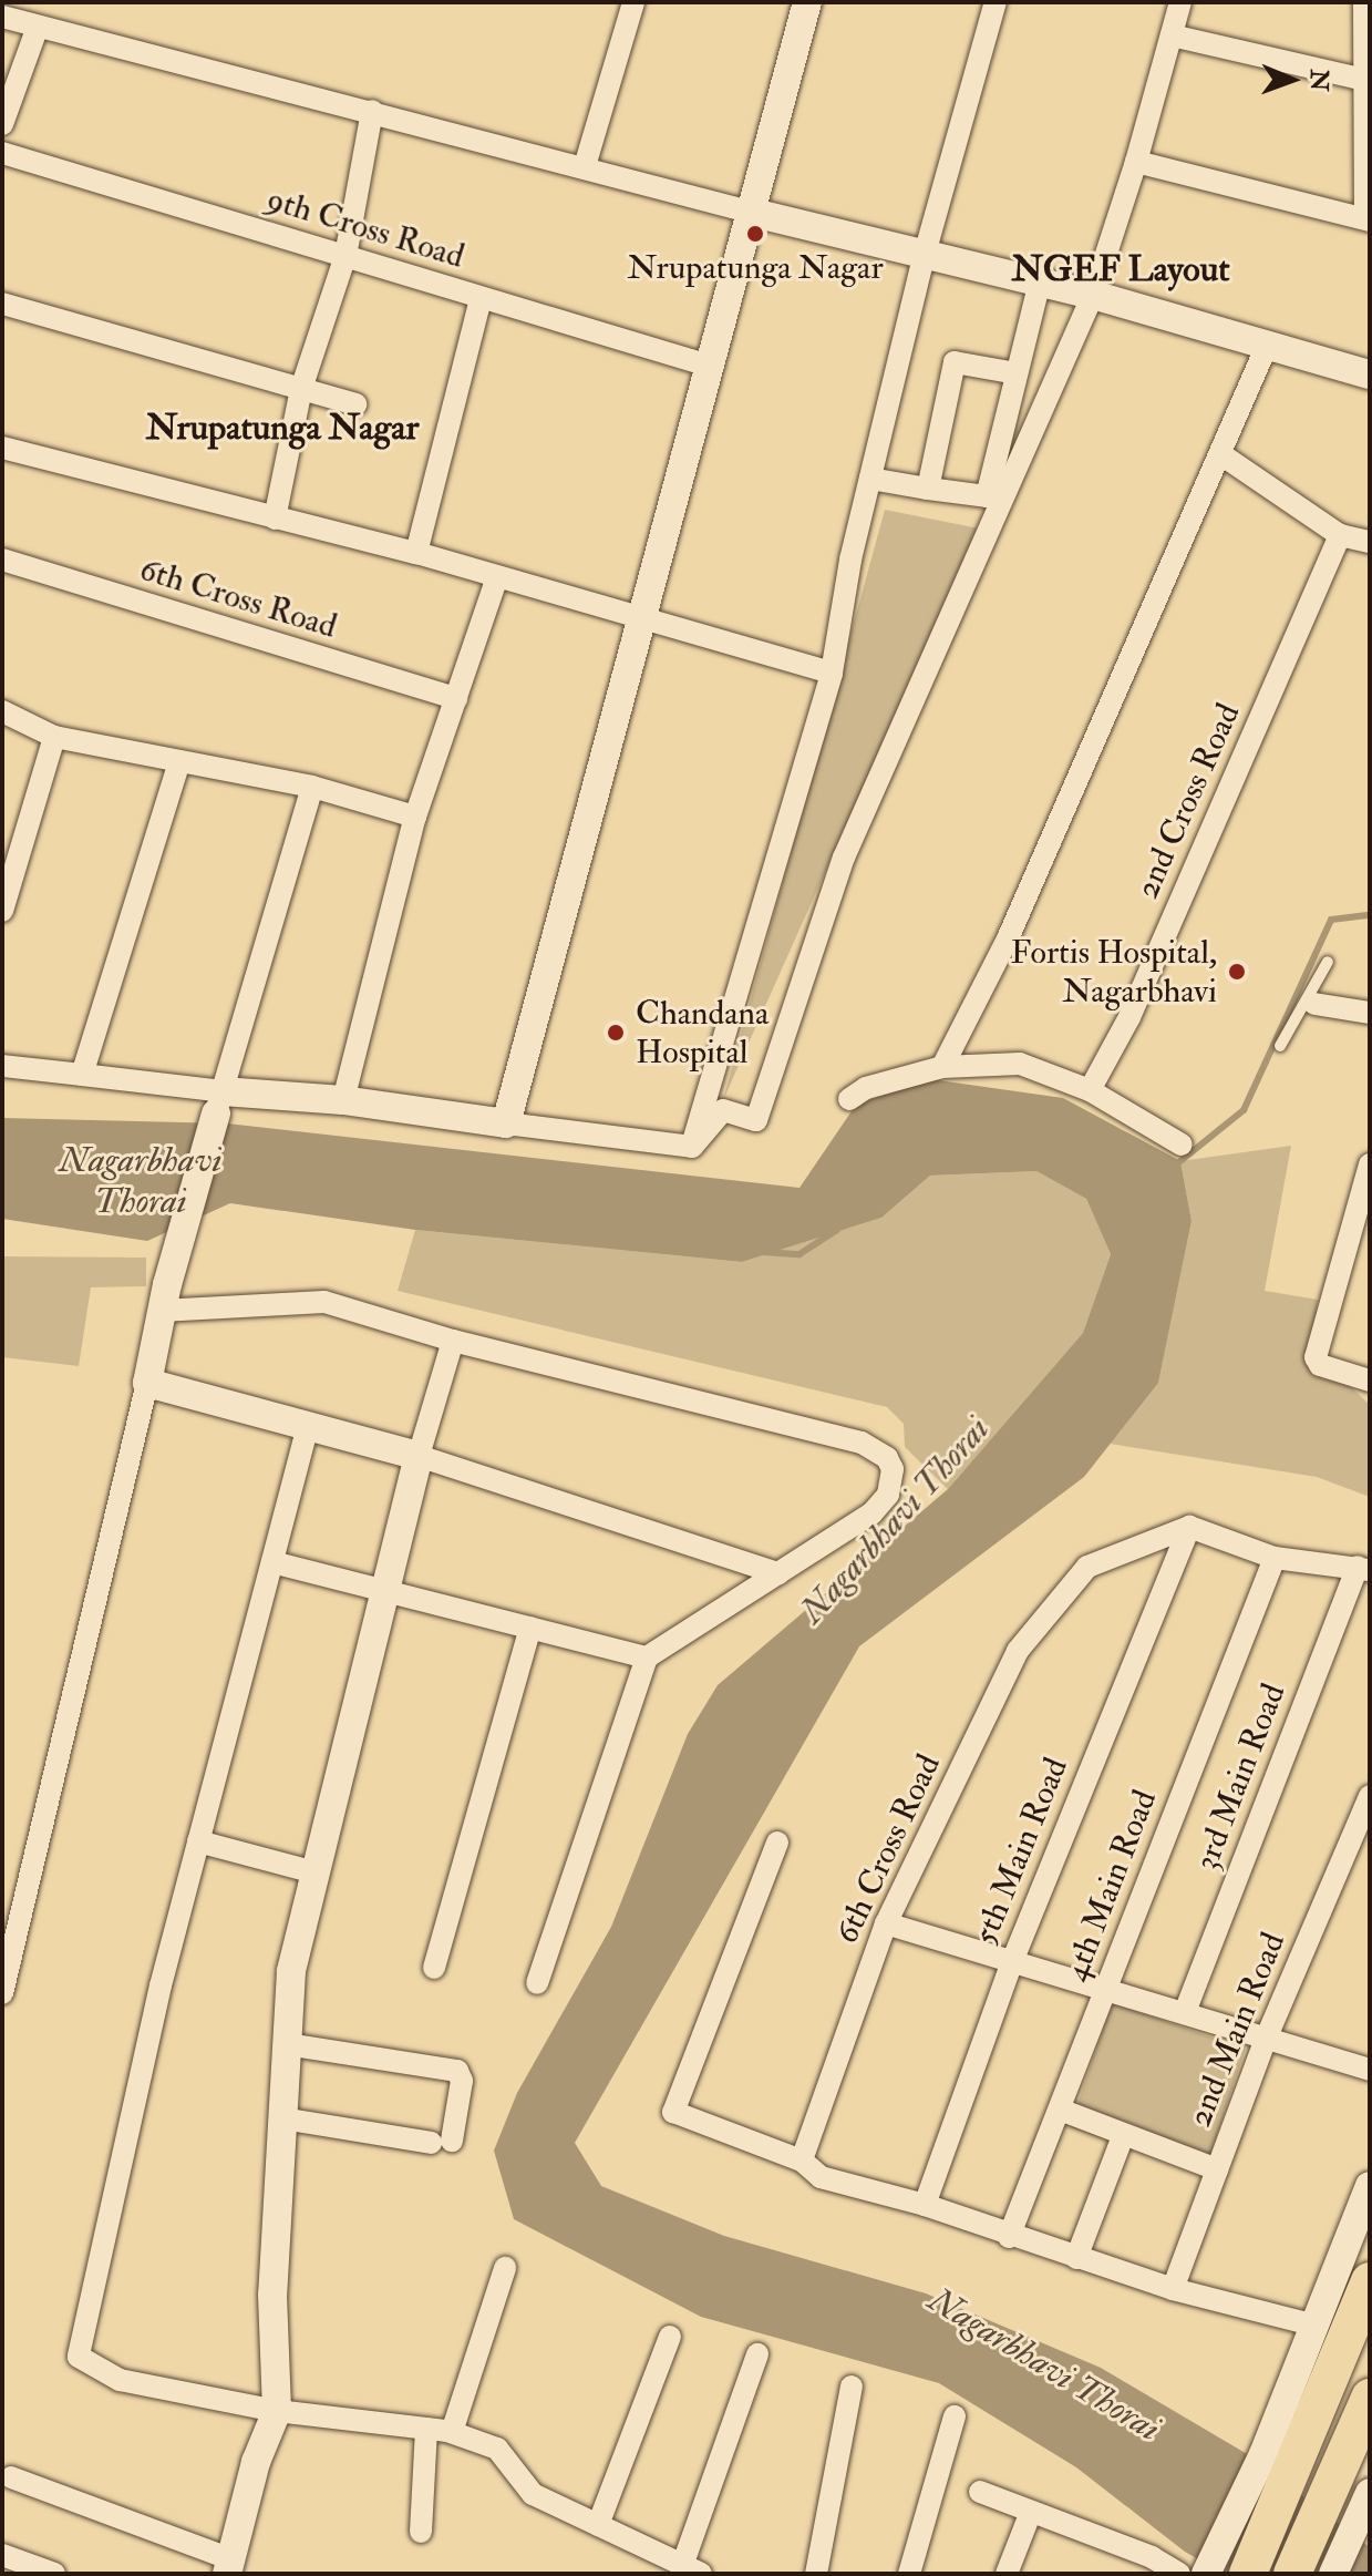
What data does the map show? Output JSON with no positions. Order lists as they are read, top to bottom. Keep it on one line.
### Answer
{"streets":{"street":["9th Cross Road","6th Cross Road","2nd Cross Road","3rd Main Road","5th Main Road","4th Main Road","2nd Main Road"]},"crossings":[["6th Cross Road","5th Main Road"]],"districts":["NGEF Layout","Nrupatunga Nagar"],"water":["Nagarbhavi Thorai"],"places":["Nrupatunga Nagar","Fortis Hospital, Nagarbhavi","Chandana Hospital"],"north":"right"}
